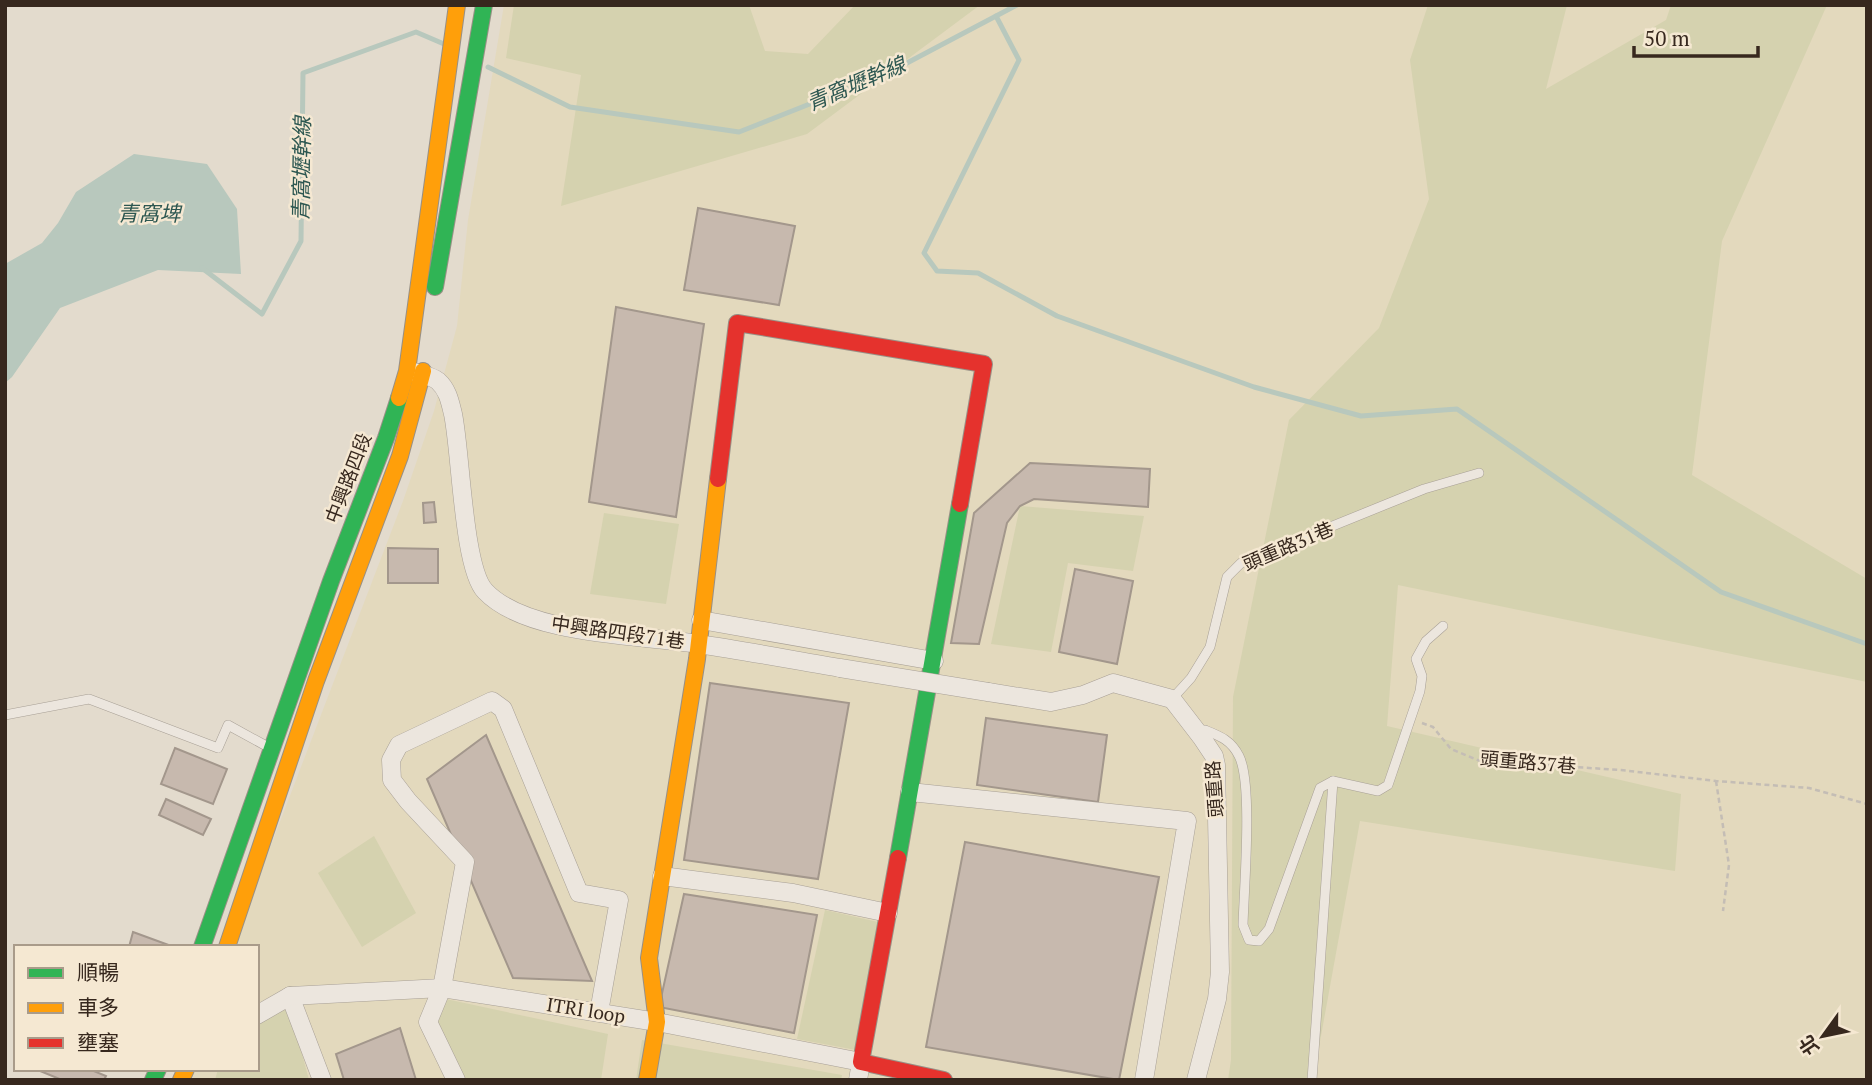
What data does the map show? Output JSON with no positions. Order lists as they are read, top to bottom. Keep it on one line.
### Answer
{"streets":{"main road":["中興路四段"],"street":["中興路四段71巷","頭重路","ITRI loop"],"lane":["頭重路31巷"],"path":["頭重路37巷"]},"crossings":[["中興路四段","中興路四段71巷"],["頭重路31巷","中興路四段71巷"],["頭重路31巷","頭重路"],["中興路四段71巷","頭重路"]],"water":["青窩壢幹線","青窩埤"],"legend":["順暢","車多","壅塞"],"scale_bar":"50 m","north":"bottom left"}
